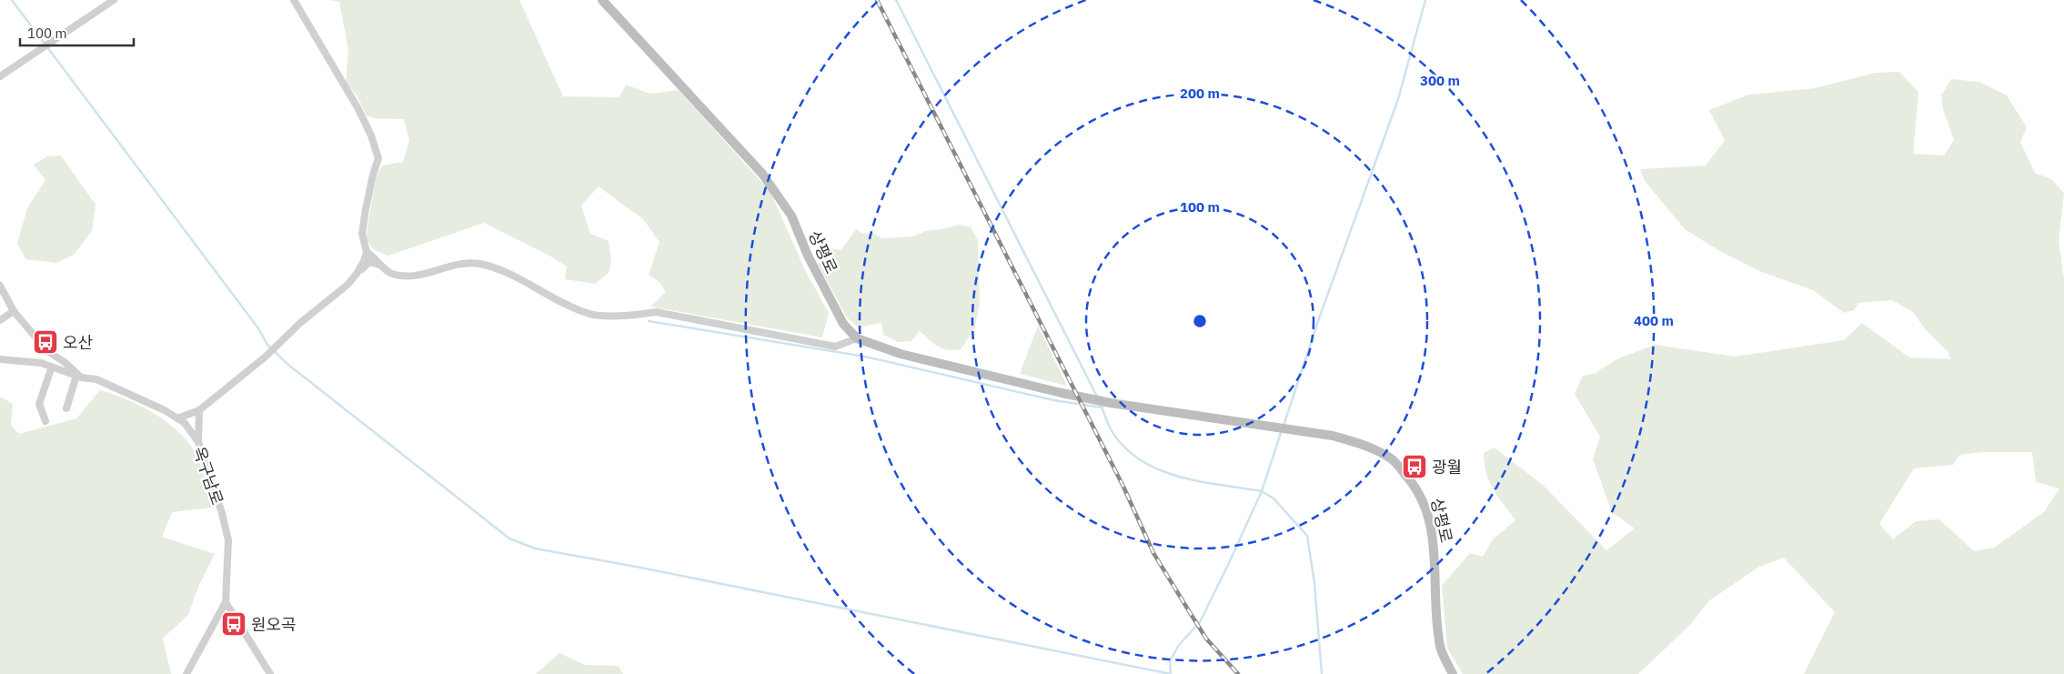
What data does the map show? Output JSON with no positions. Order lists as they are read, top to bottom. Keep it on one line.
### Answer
{"streets":{"main road":["상평로"],"street":["옥구남로"]},"places":{"bus stop":["오산","광월","원오곡"]},"scale_bar":"100 m","rings":["300 m","200 m","100 m","400 m"]}
